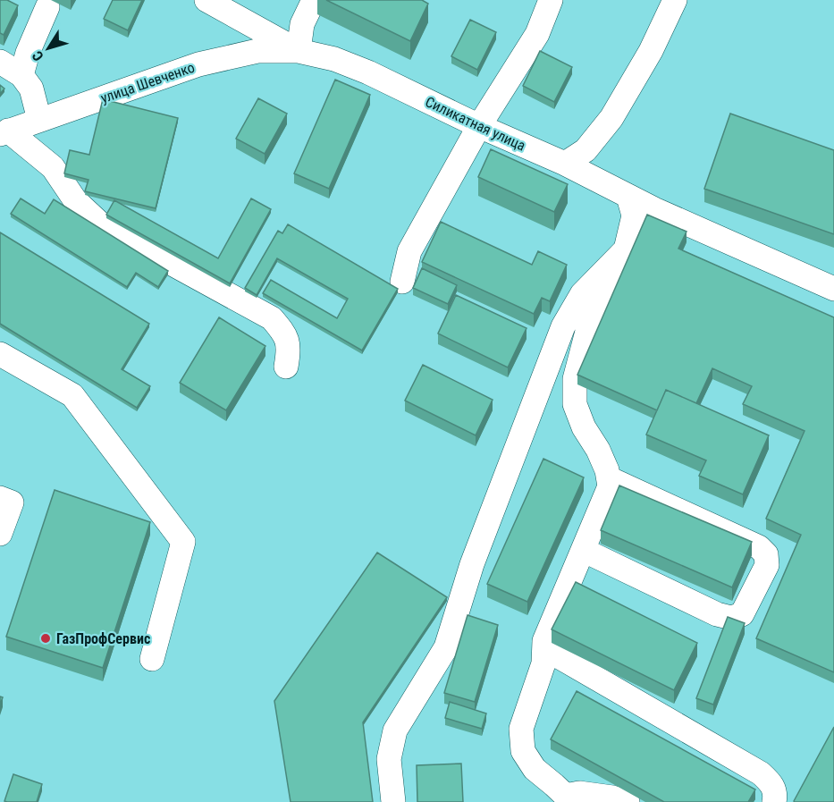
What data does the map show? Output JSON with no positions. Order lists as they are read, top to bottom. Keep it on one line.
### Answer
{"streets":{"street":["улица Шевченко","Силикатная улица"]},"crossings":[["улица Шевченко","Силикатная улица"]],"places":["ГазПрофСервис"],"north":"bottom left"}
